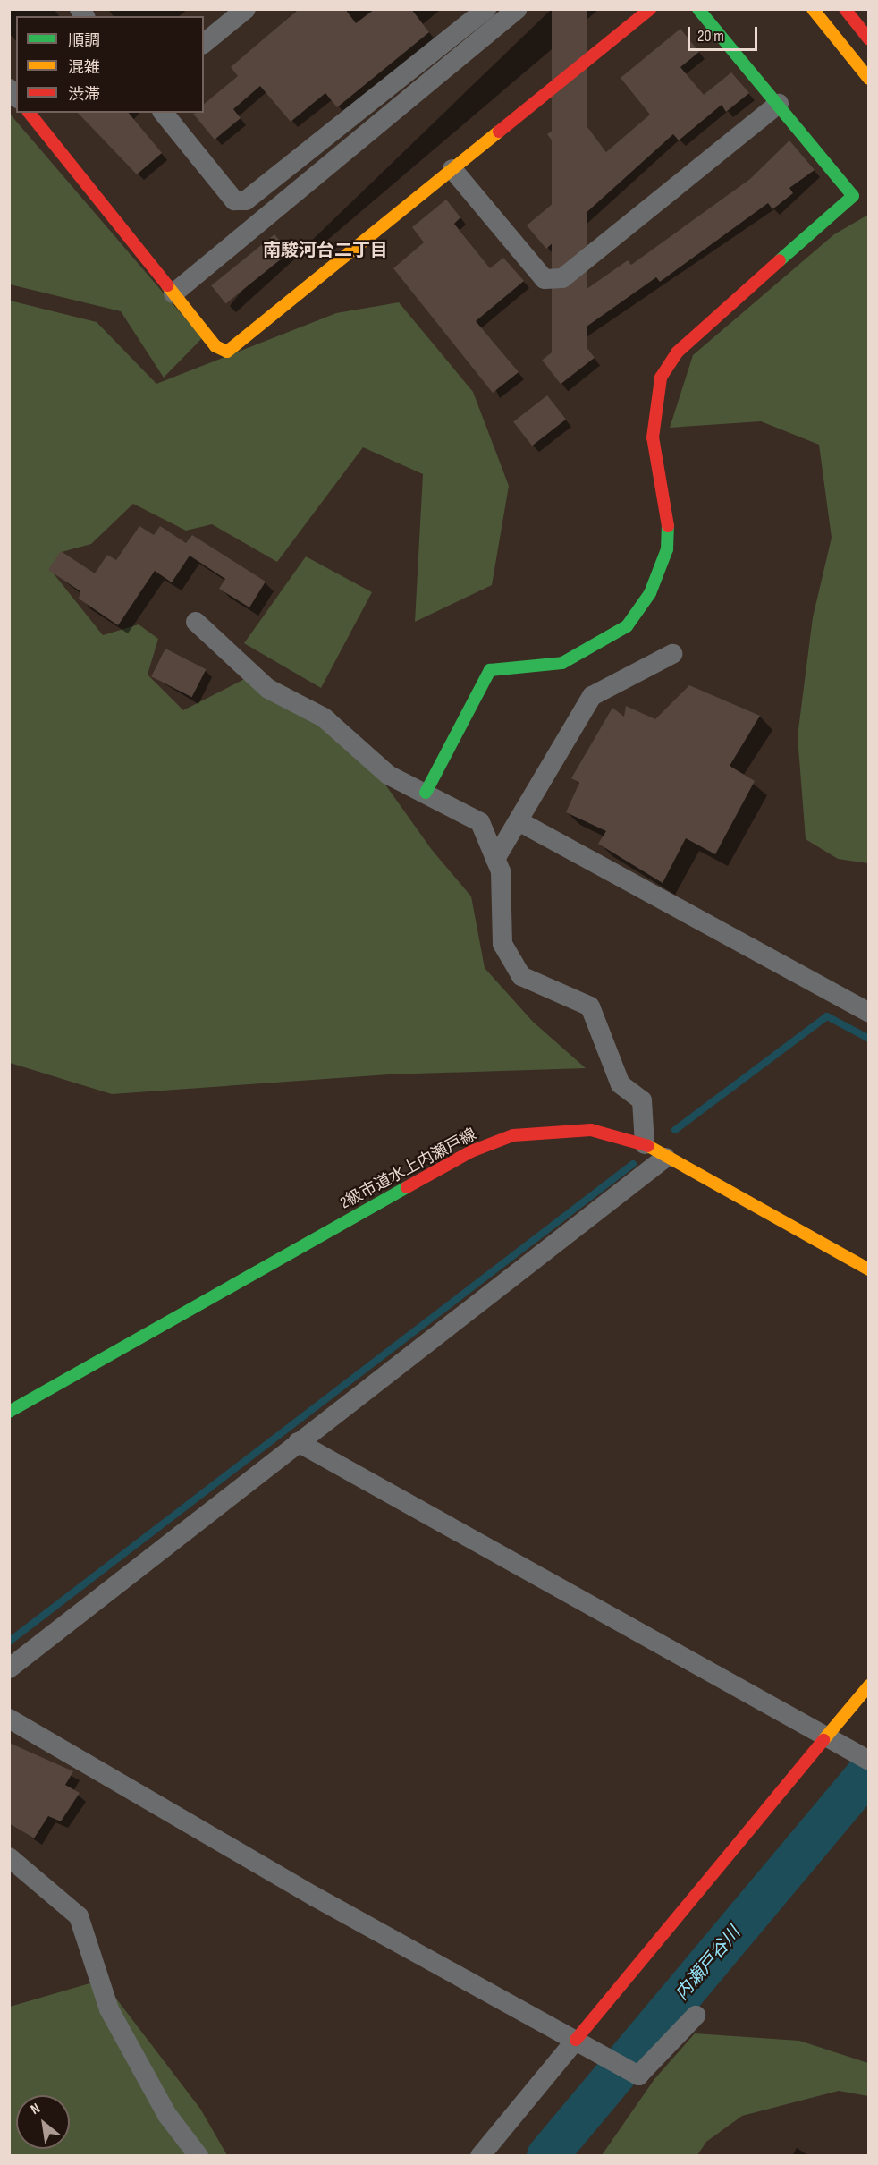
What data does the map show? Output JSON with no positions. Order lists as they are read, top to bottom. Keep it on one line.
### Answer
{"streets":{"street":["2級市道水上内瀬戸線"]},"districts":["南駿河台二丁目"],"water":["内瀬戸谷川"],"legend":["順調","混雑","渋滞"],"scale_bar":"20 m","north":"top left"}
